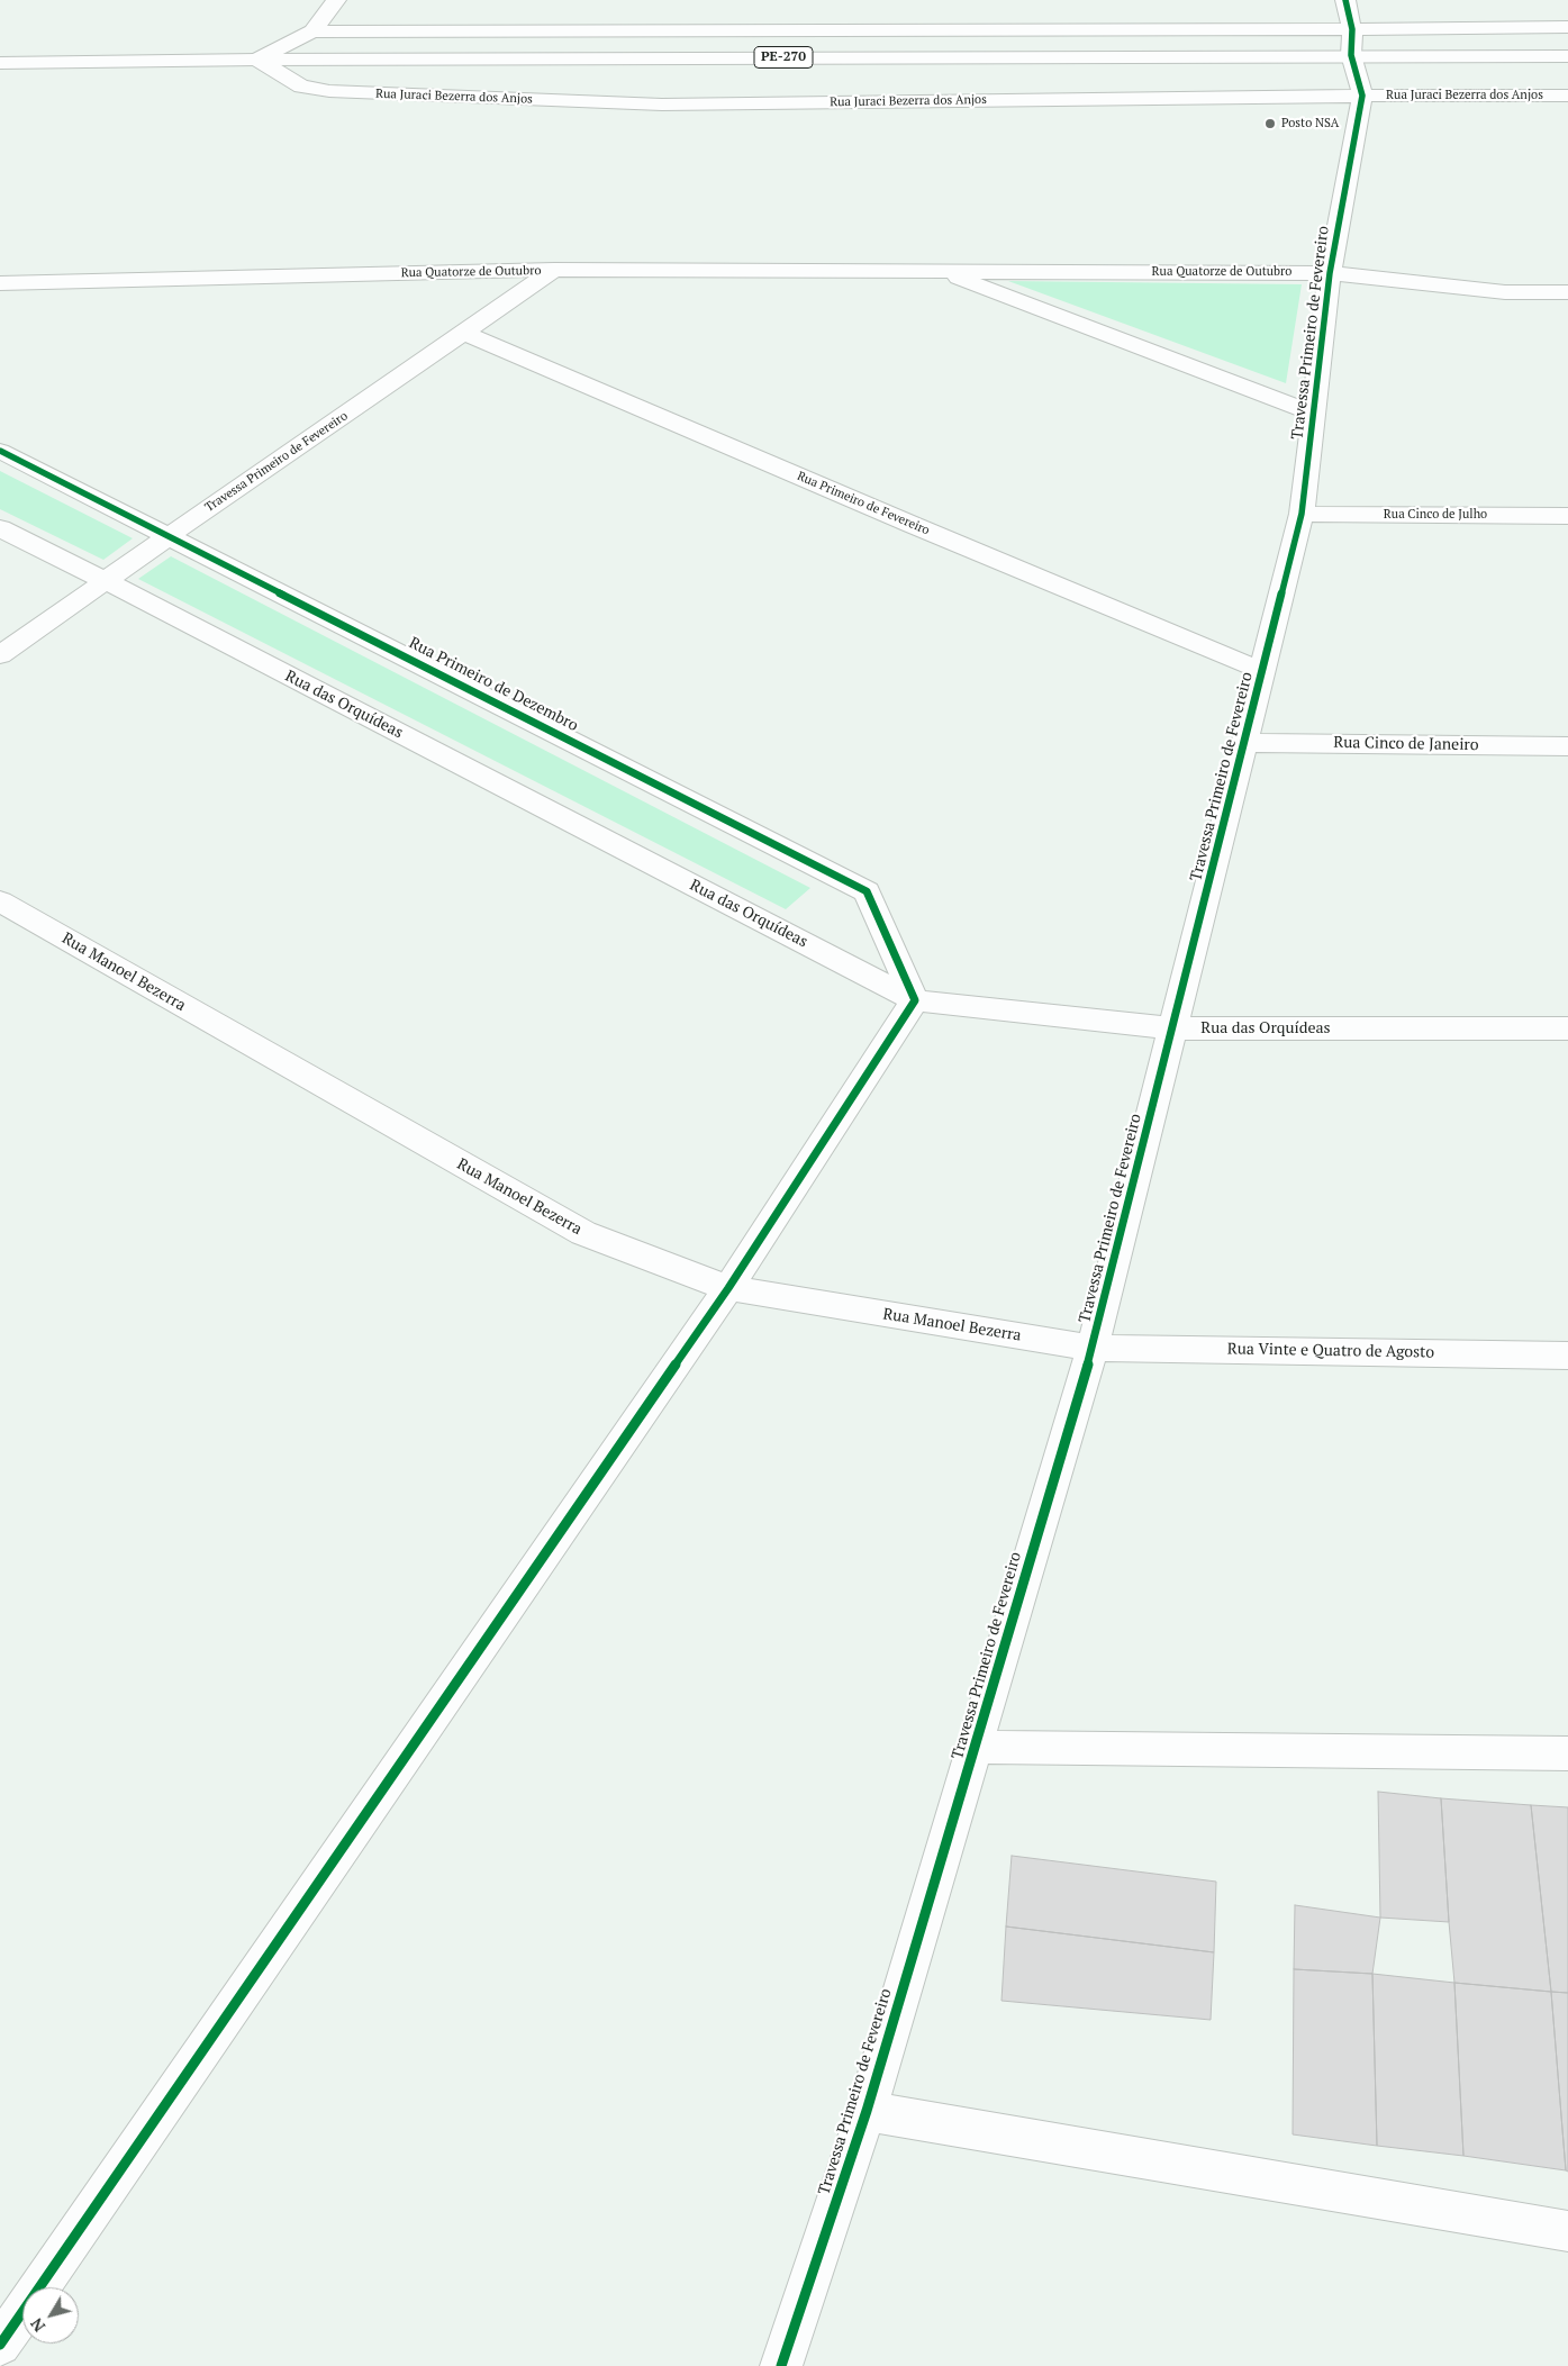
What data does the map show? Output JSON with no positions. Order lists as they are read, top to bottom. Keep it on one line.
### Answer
{"streets":{"street":["PE-270","Rua Juraci Bezerra dos Anjos","Rua Quatorze de Outubro","Travessa Primeiro de Fevereiro","Rua Primeiro de Fevereiro","Rua Cinco de Julho","Rua Primeiro de Dezembro","Rua das Orquídeas","Rua Cinco de Janeiro","Rua Manoel Bezerra","Rua Vinte e Quatro de Agosto"]},"crossings":[["PE-270","Rua Juraci Bezerra dos Anjos"],["PE-270","Travessa Primeiro de Fevereiro"],["Rua Juraci Bezerra dos Anjos","Travessa Primeiro de Fevereiro"],["Rua Quatorze de Outubro","Travessa Primeiro de Fevereiro"],["Travessa Primeiro de Fevereiro","Rua Primeiro de Fevereiro"],["Travessa Primeiro de Fevereiro","Rua Cinco de Julho"],["Travessa Primeiro de Fevereiro","Rua Primeiro de Dezembro"],["Travessa Primeiro de Fevereiro","Rua das Orquídeas"],["Travessa Primeiro de Fevereiro","Rua Cinco de Janeiro"],["Travessa Primeiro de Fevereiro","Rua Manoel Bezerra"],["Travessa Primeiro de Fevereiro","Rua Vinte e Quatro de Agosto"],["Rua Primeiro de Dezembro","Rua das Orquídeas"],["Rua Manoel Bezerra","Rua Vinte e Quatro de Agosto"]],"places":["Posto NSA"],"north":"bottom left"}
